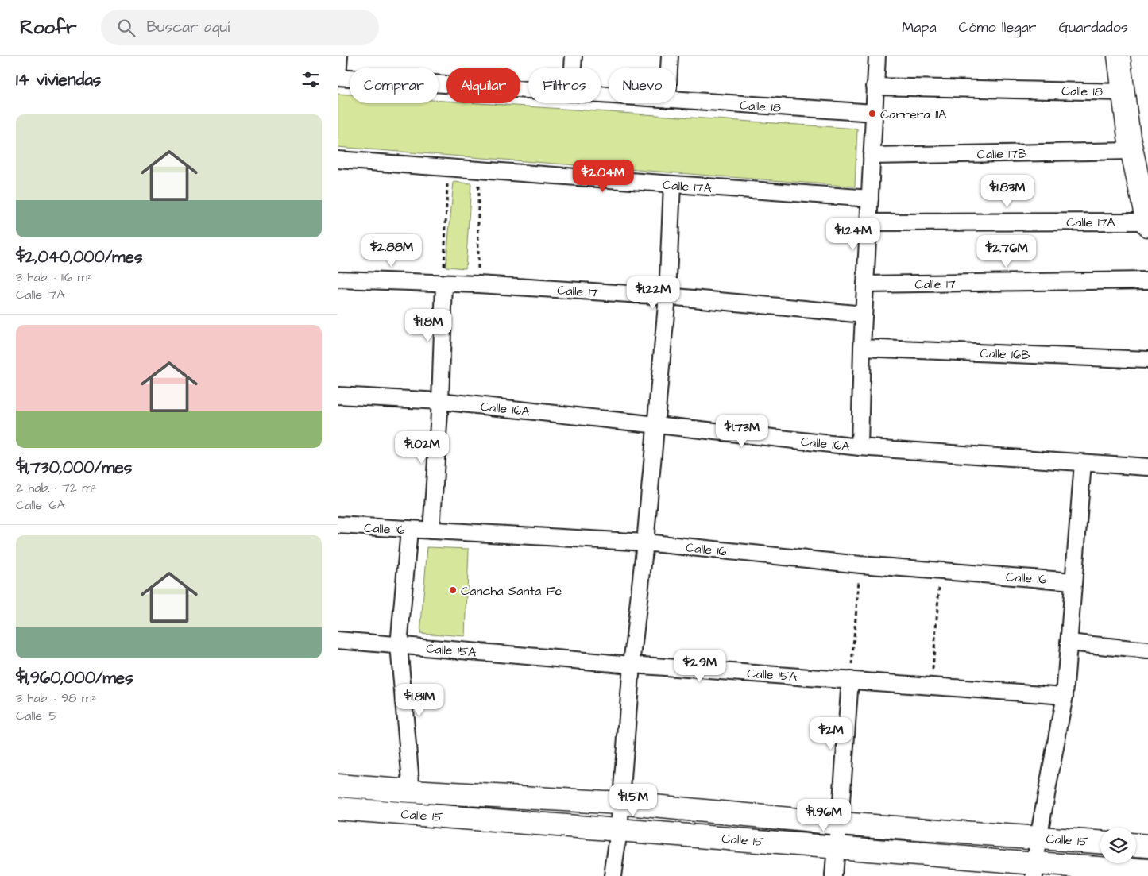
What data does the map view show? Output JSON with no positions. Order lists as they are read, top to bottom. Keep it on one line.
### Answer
{"streets":{"main road":["Calle 15"],"street":["Calle 18","Calle 17B","Calle 17A","Calle 17","Calle 16B","Calle 16A","Calle 16","Calle 15A"]},"places":["Carrera 11A","Cancha Santa Fe"],"page":{"header":"Roofr","search":"Buscar aquí","nav":["Mapa","Cómo llegar","Guardados"],"heading":"14 viviendas","chip":["Comprar","Alquilar","Filtros","Nuevo"],"list":[{"name":"$2,040,000/mes","note":"3 hab. · 116 m² · Calle 17A"},{"name":"$1,730,000/mes","note":"2 hab. · 72 m² · Calle 16A"},{"name":"$1,960,000/mes","note":"3 hab. · 98 m² · Calle 15"}],"price":["$2.04M","$1.83M","$1.24M","$2.88M","$2.76M","$1.22M","$1.8M","$1.73M","$1.02M","$2.9M","$1.81M","$2M","$1.5M","$1.96M"]}}
